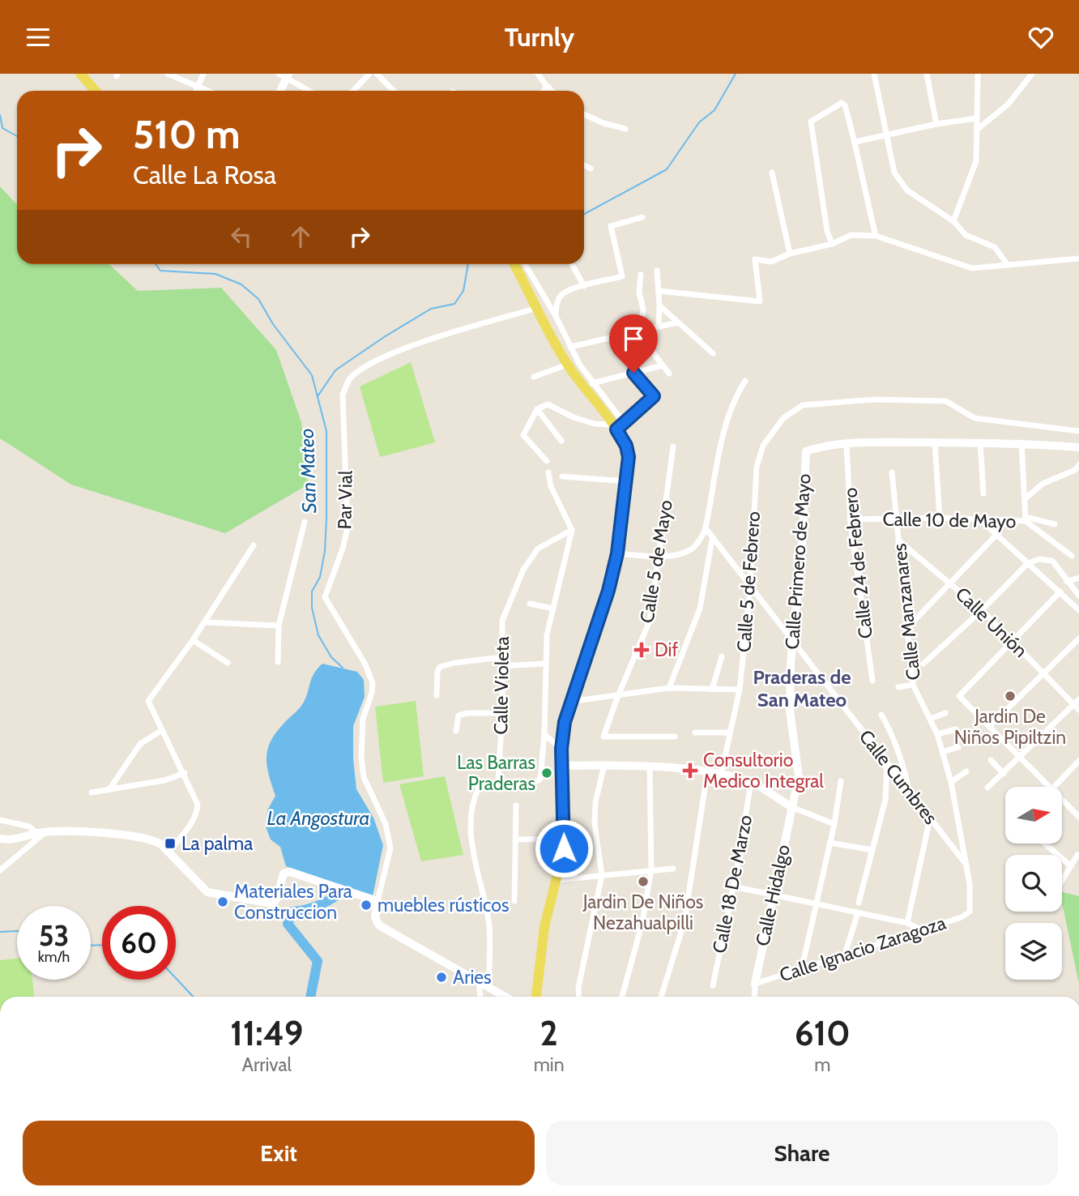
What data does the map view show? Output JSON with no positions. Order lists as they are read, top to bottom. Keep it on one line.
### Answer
{"streets":{"street":["Par Vial","Calle 10 de Mayo","Calle 5 de Mayo","Calle Primero de Mayo","Calle 24 de Febrero","Calle 5 de Febrero","Calle Manzanares","Calle Unión","Calle Violeta","Calle Cumbres","Calle 18 De Marzo","Calle Hidalgo","Calle Ignacio Zaragoza"]},"crossings":[["Calle 10 de Mayo","Calle 24 de Febrero"],["Calle 10 de Mayo","Calle Manzanares"],["Calle Primero de Mayo","Calle 24 de Febrero"],["Calle Primero de Mayo","Calle Cumbres"],["Calle Primero de Mayo","Calle Hidalgo"],["Calle 5 de Febrero","Calle Cumbres"],["Calle Manzanares","Calle Unión"],["Calle Manzanares","Calle Cumbres"],["Calle Manzanares","Calle Ignacio Zaragoza"],["Calle Hidalgo","Calle Ignacio Zaragoza"]],"districts":["Praderas de San Mateo"],"water":["San Mateo","La Angostura"],"places":{"health":["Dif","Consultorio Medico Integral"],"other":["Jardin De Niños Pipiltzin","Las Barras Praderas","Jardin De Niños Nezahualpilli","Materiales Para Construccion","muebles rústicos","Aries"],"transit":["La palma"]},"north":"right","page":{"header":"Turnly","turn":["510 m","Calle La Rosa"],"speed":"53 km/h","limit":"60","eta":["11:49","Arrival","2","min","610","m"],"buttons":["Exit","Share"]}}
